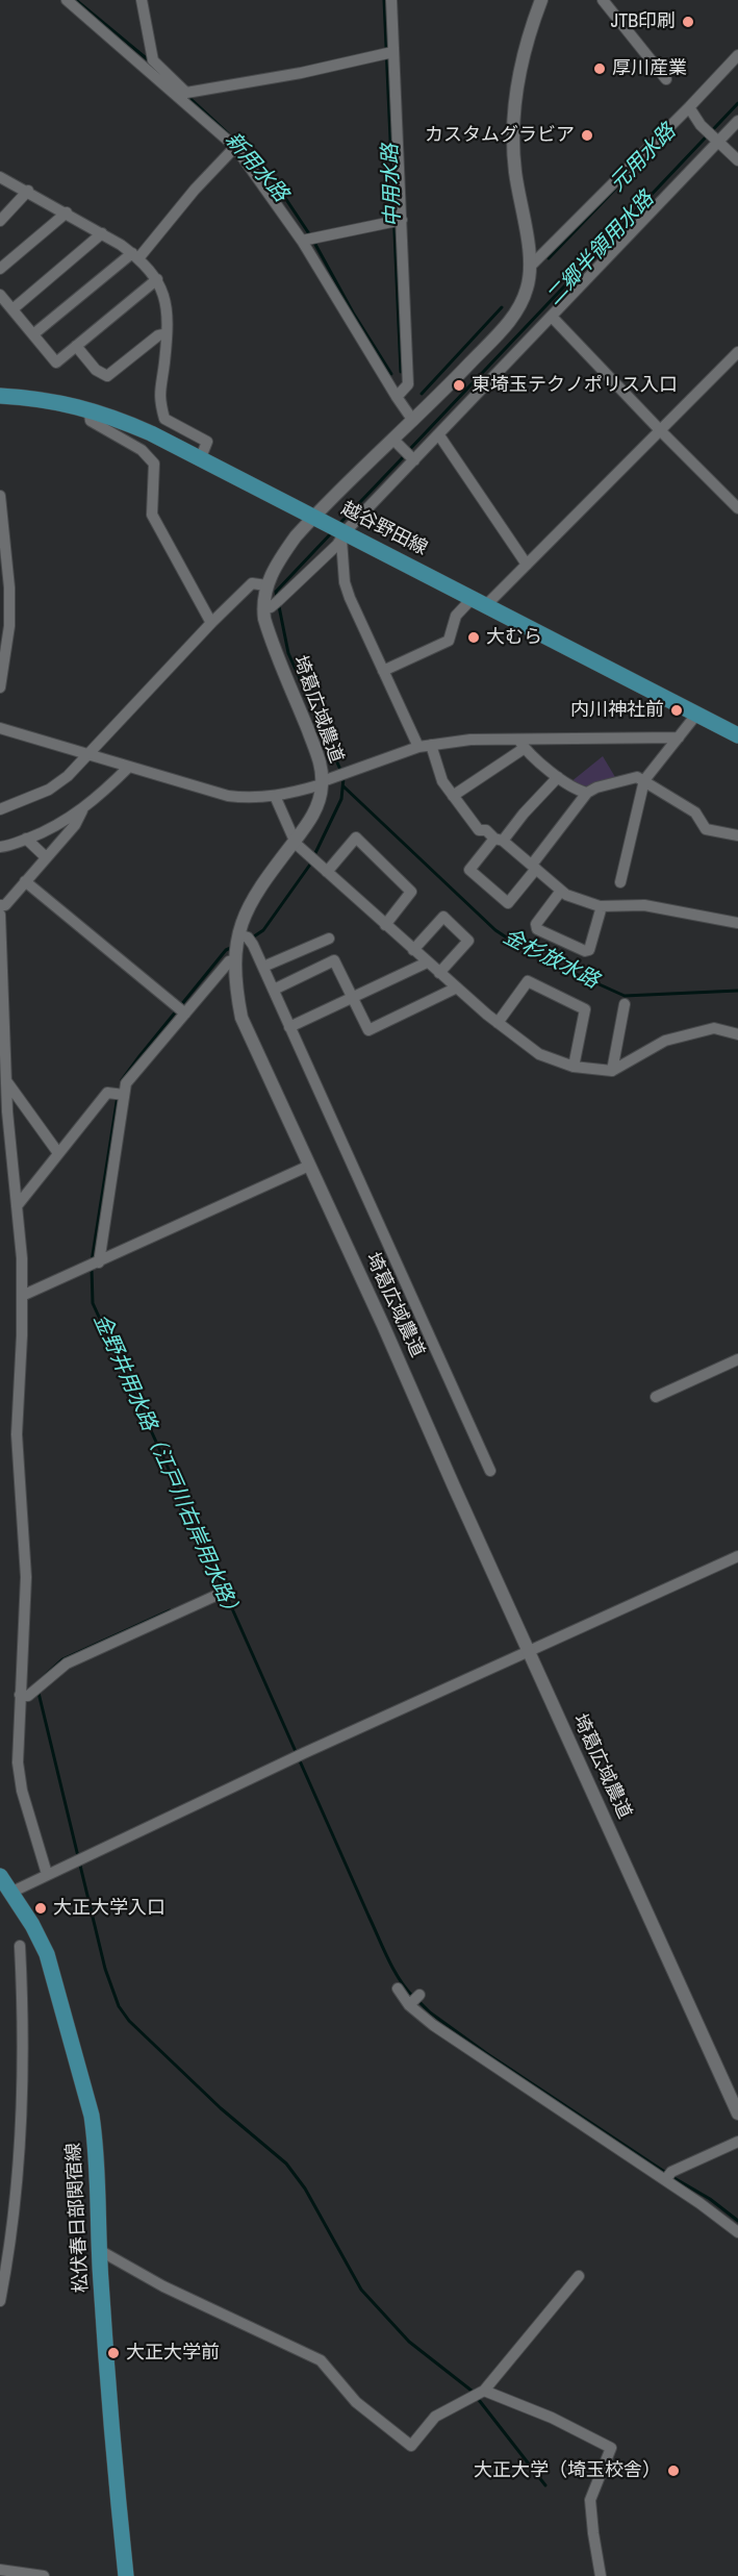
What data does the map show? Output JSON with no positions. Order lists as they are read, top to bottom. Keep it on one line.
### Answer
{"streets":{"main road":["越谷野田線","松伏春日部関宿線"],"street":["埼葛広域農道"]},"crossings":[["越谷野田線","埼葛広域農道"]],"water":["元用水路","新用水路","中用水路","二郷半領用水路","金杉放水路","金野井用水路（江戸川右岸用水路）"],"places":["JTB印刷","厚川産業","カスタムグラビア","東埼玉テクノポリス入口","大むら","内川神社前","大正大学入口","大正大学前","大正大学（埼玉校舎）"]}
